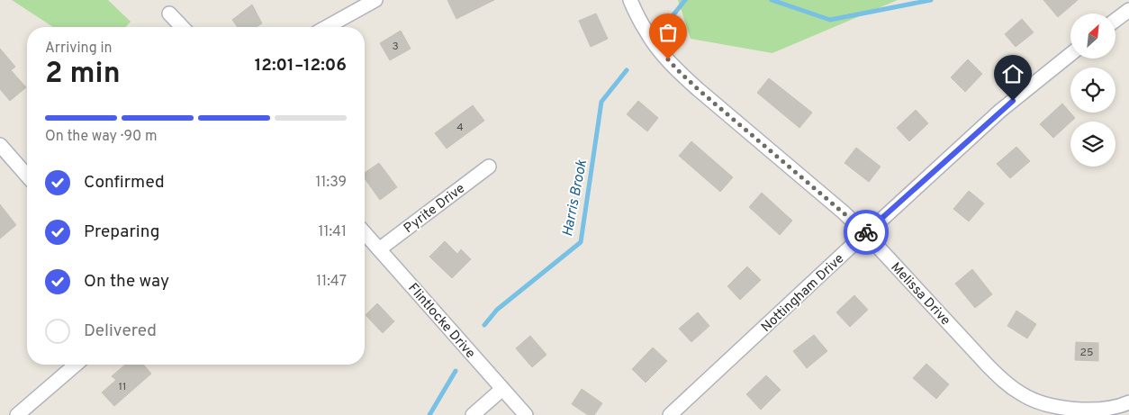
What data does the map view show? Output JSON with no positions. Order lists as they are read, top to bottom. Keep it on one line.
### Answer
{"streets":{"street":["Pyrite Drive","Nottingham Drive","Melissa Drive","Flintlocke Drive"]},"crossings":[["Pyrite Drive","Flintlocke Drive"],["Nottingham Drive","Melissa Drive"]],"water":["Harris Brook"],"house_numbers":["3","4","25","11"],"north":"top right","page":{"heading":["2 min","Arriving in","12:01–12:06"],"bar":"On the way · 90 m","list":[["Confirmed","11:39"],["Preparing","11:41"],["On the way","11:47"],"Delivered"]}}
